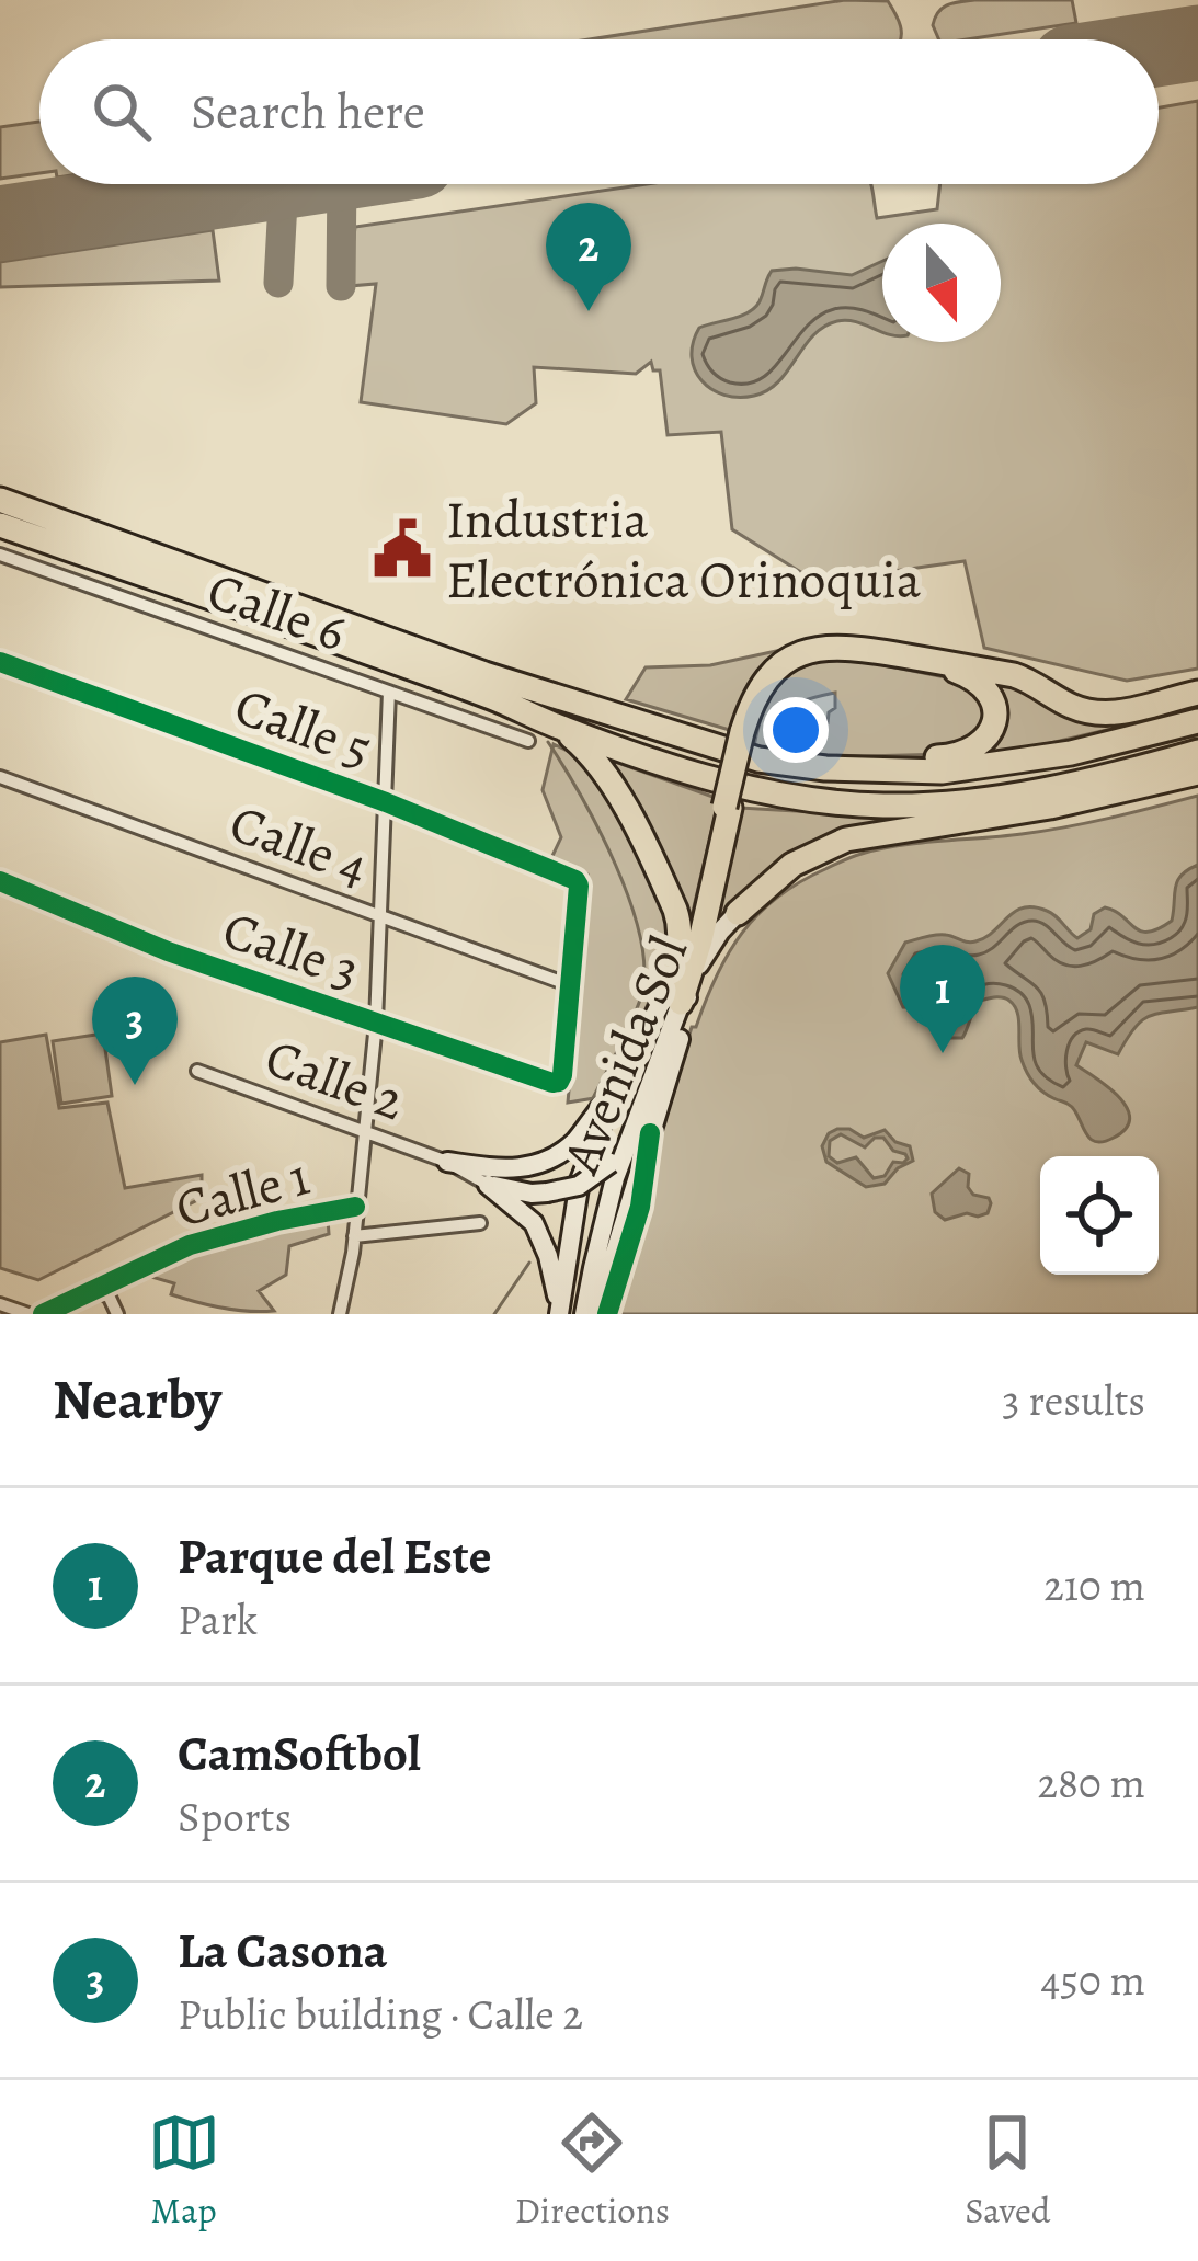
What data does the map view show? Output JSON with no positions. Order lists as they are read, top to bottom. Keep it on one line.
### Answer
{"streets":{"main road":["Avenida Sol"],"street":["Calle 6","Calle 5","Calle 4","Calle 3","Calle 2","Calle 1"]},"crossings":[["Calle 5","Calle 4"],["Calle 5","Calle 3"],["Calle 4","Calle 3"],["Avenida Sol","Calle 2"]],"places":{"public building":["Industria Electrónica Orinoquia"]},"north":"bottom","page":{"search":"Search here","pins":["2","1","3"],"heading":["Nearby","3 results"],"list":[{"mark":"1","name":"Parque del Este","note":"Park","value":"210 m"},{"mark":"2","name":"CamSoftbol","note":"Sports","value":"280 m"},{"mark":"3","name":"La Casona","note":"Public building · Calle 2","value":"450 m"}],"nav":["Map","Directions","Saved"]}}
